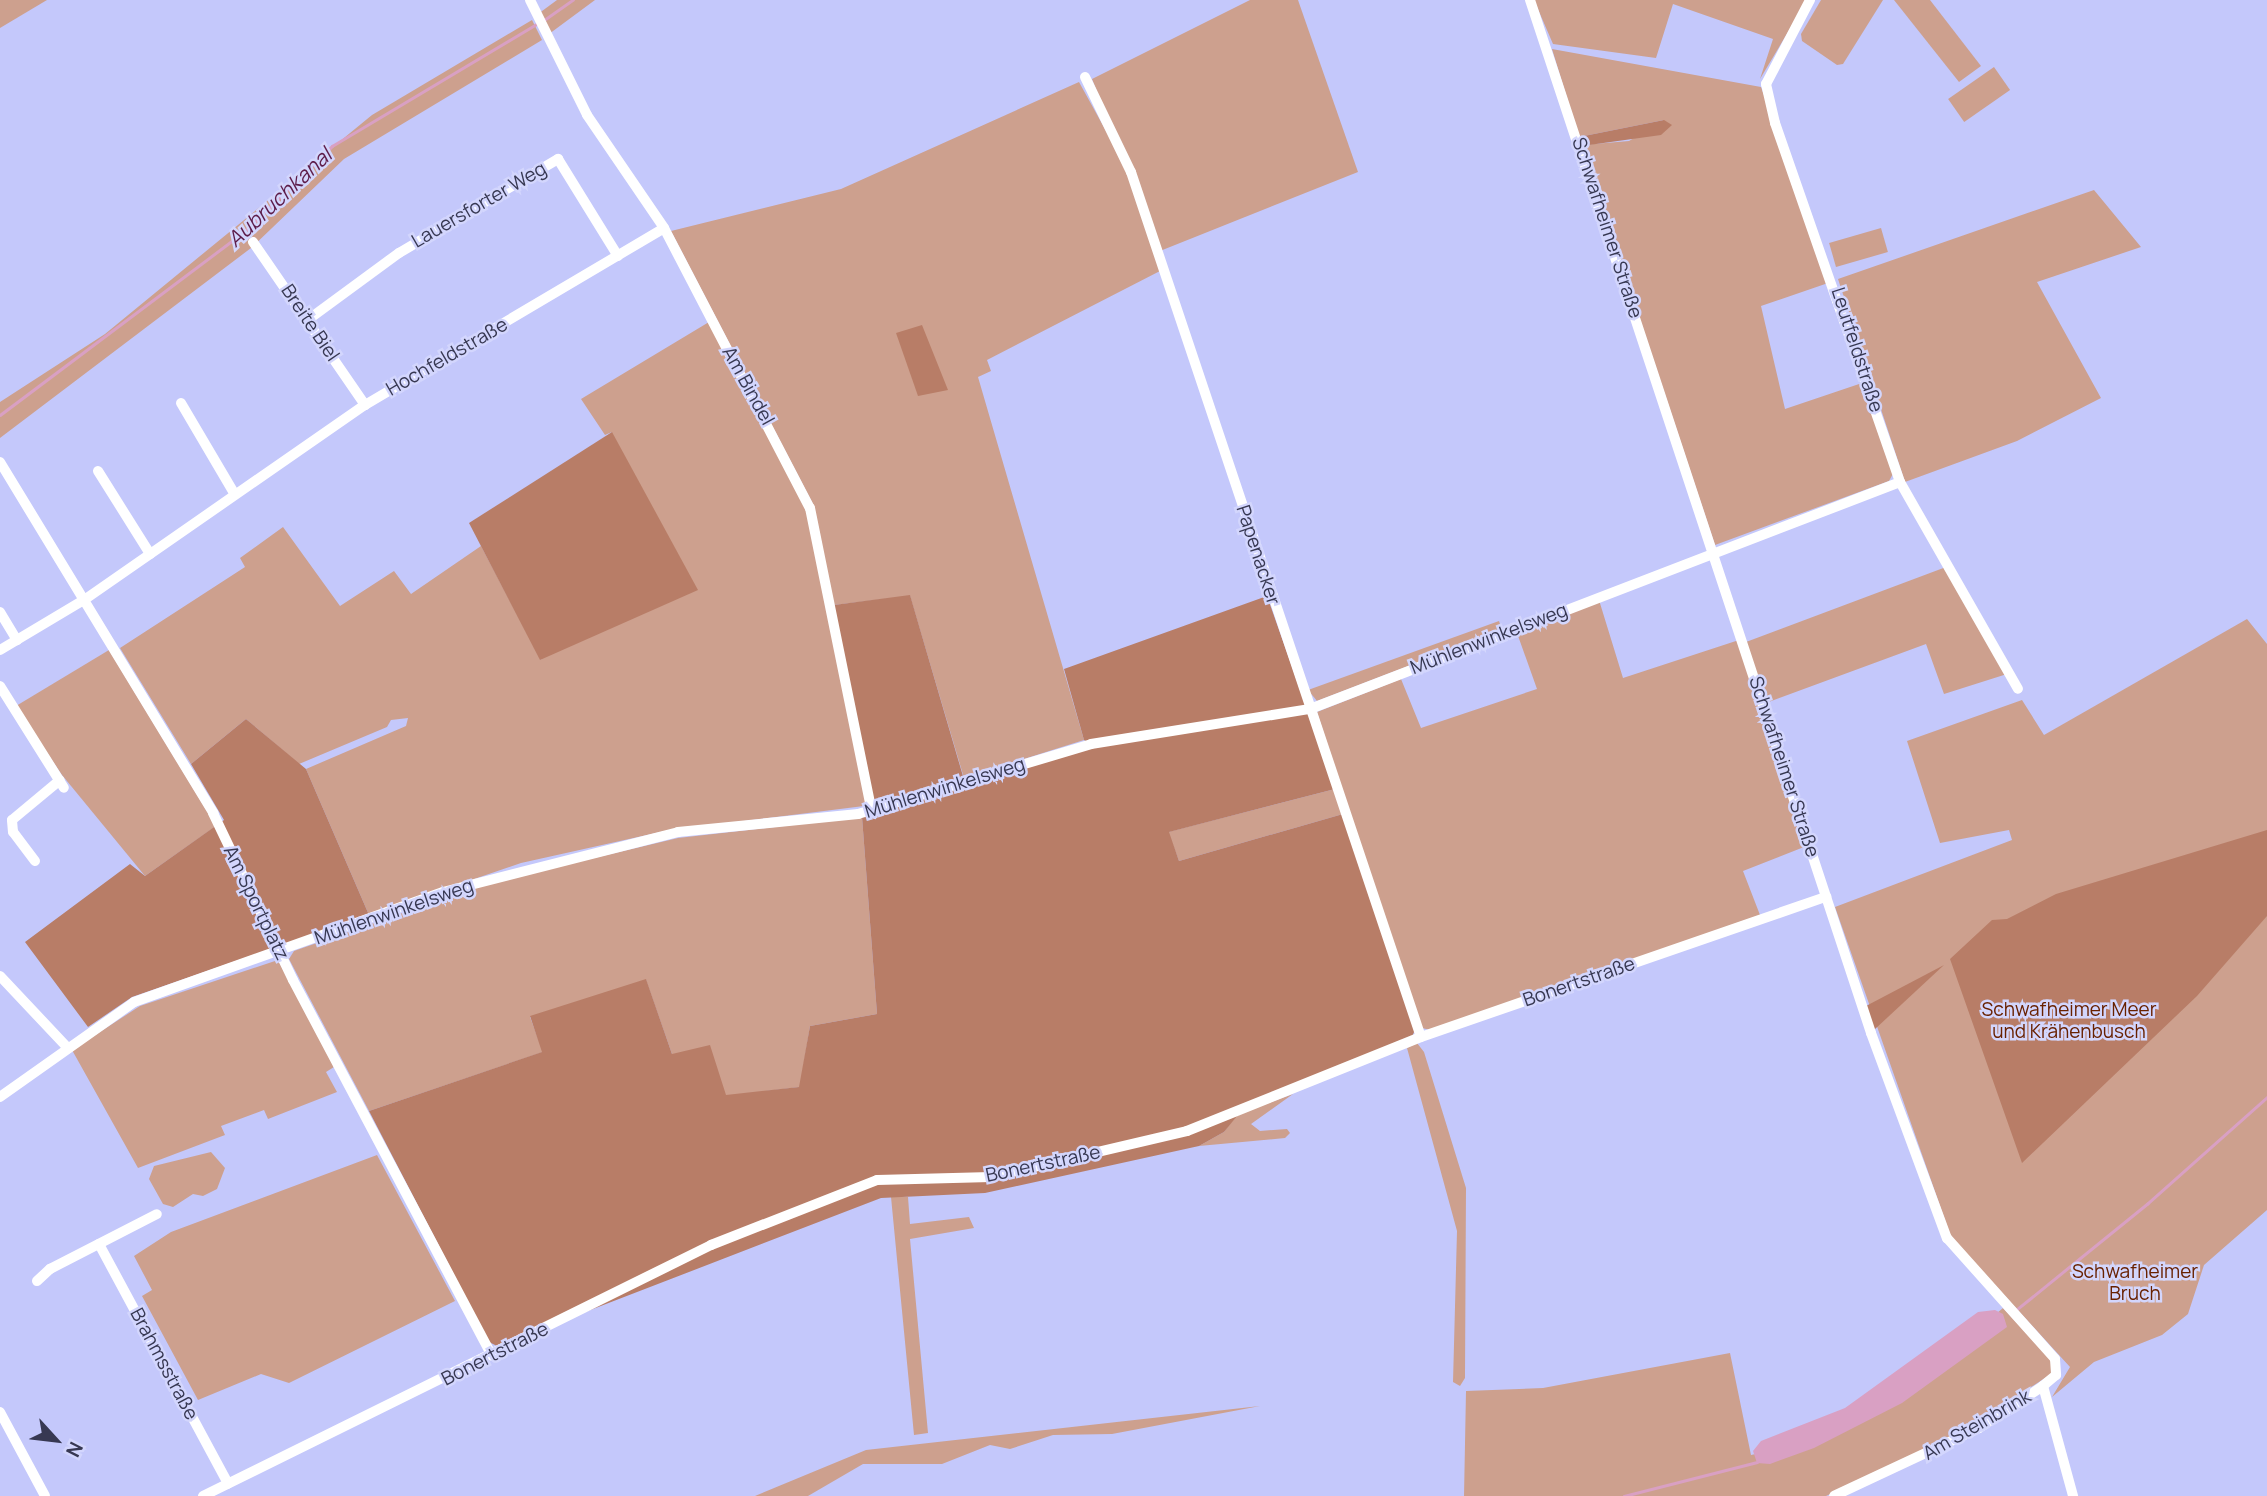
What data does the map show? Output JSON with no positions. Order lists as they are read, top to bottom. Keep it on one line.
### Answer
{"streets":{"street":["Lauersforter Weg","Schwafheimer Straße","Breite Biel","Leutfeldstraße","Hochfeldstraße","Am Bindel","Papenacker","Mühlenwinkelsweg","Am Sportplatz","Bonertstraße","Brahmsstraße","Am Steinbrink"]},"crossings":[["Lauersforter Weg","Breite Biel"],["Lauersforter Weg","Hochfeldstraße"],["Schwafheimer Straße","Mühlenwinkelsweg"],["Schwafheimer Straße","Bonertstraße"],["Schwafheimer Straße","Am Steinbrink"],["Breite Biel","Hochfeldstraße"],["Leutfeldstraße","Mühlenwinkelsweg"],["Hochfeldstraße","Am Bindel"],["Hochfeldstraße","Am Sportplatz"],["Am Bindel","Mühlenwinkelsweg"],["Papenacker","Mühlenwinkelsweg"],["Papenacker","Bonertstraße"],["Mühlenwinkelsweg","Am Sportplatz"],["Am Sportplatz","Bonertstraße"],["Bonertstraße","Brahmsstraße"]],"water":["Aubruchkanal"],"parks":["Schwafheimer Meer und Krähenbusch","Schwafheimer Bruch"],"north":"bottom right"}
